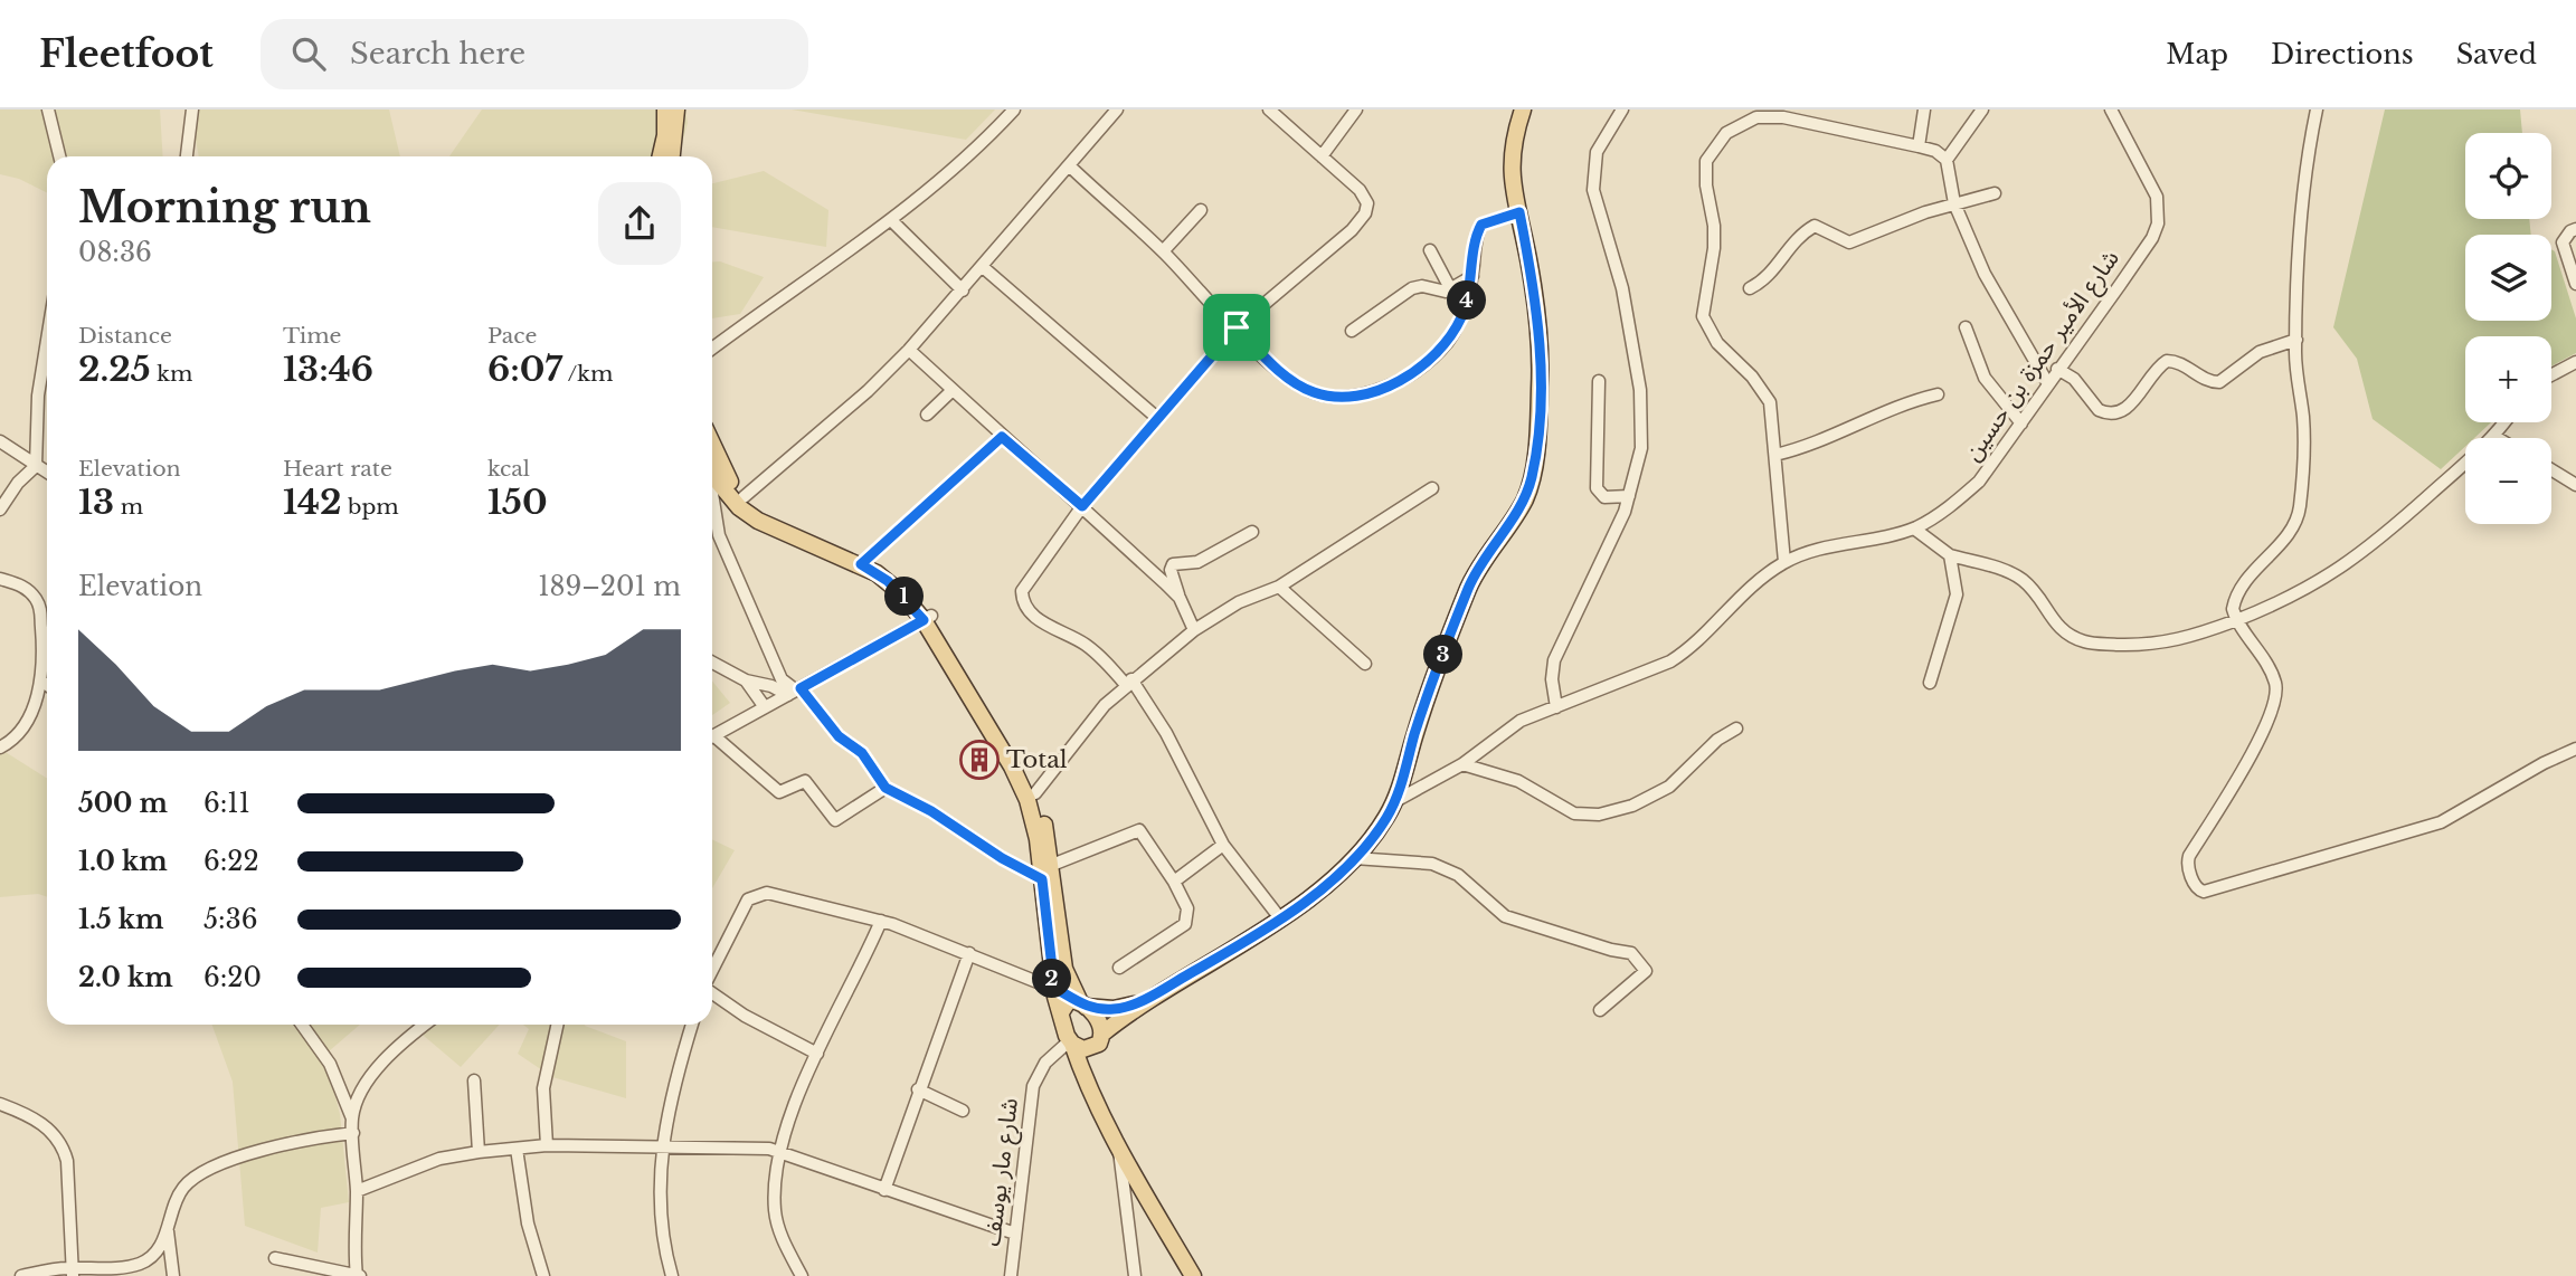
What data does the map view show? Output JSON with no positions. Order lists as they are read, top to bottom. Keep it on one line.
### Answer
{"streets":{"street":["شارع الأمير حمزة بن حسين","شارع مار يوسف"]},"places":{"building":["Total"]},"page":{"header":"Fleetfoot","search":"Search here","nav":["Map","Directions","Saved"],"map_buttons":["+","−"],"heading":["Morning run","08:36"],"pins":["4","1","3","2"],"stats":[["Distance","2.25 km"],["Time","13:46"],["Pace","6:07 /km"],["Elevation","13 m"],["Heart rate","142 bpm"],["kcal","150"]],"chart":["Elevation","189–201 m"],"list":[{"name":"500 m","note":"6:11"},{"name":"1.0 km","note":"6:22"},{"name":"1.5 km","note":"5:36"},{"name":"2.0 km","note":"6:20"}]}}
